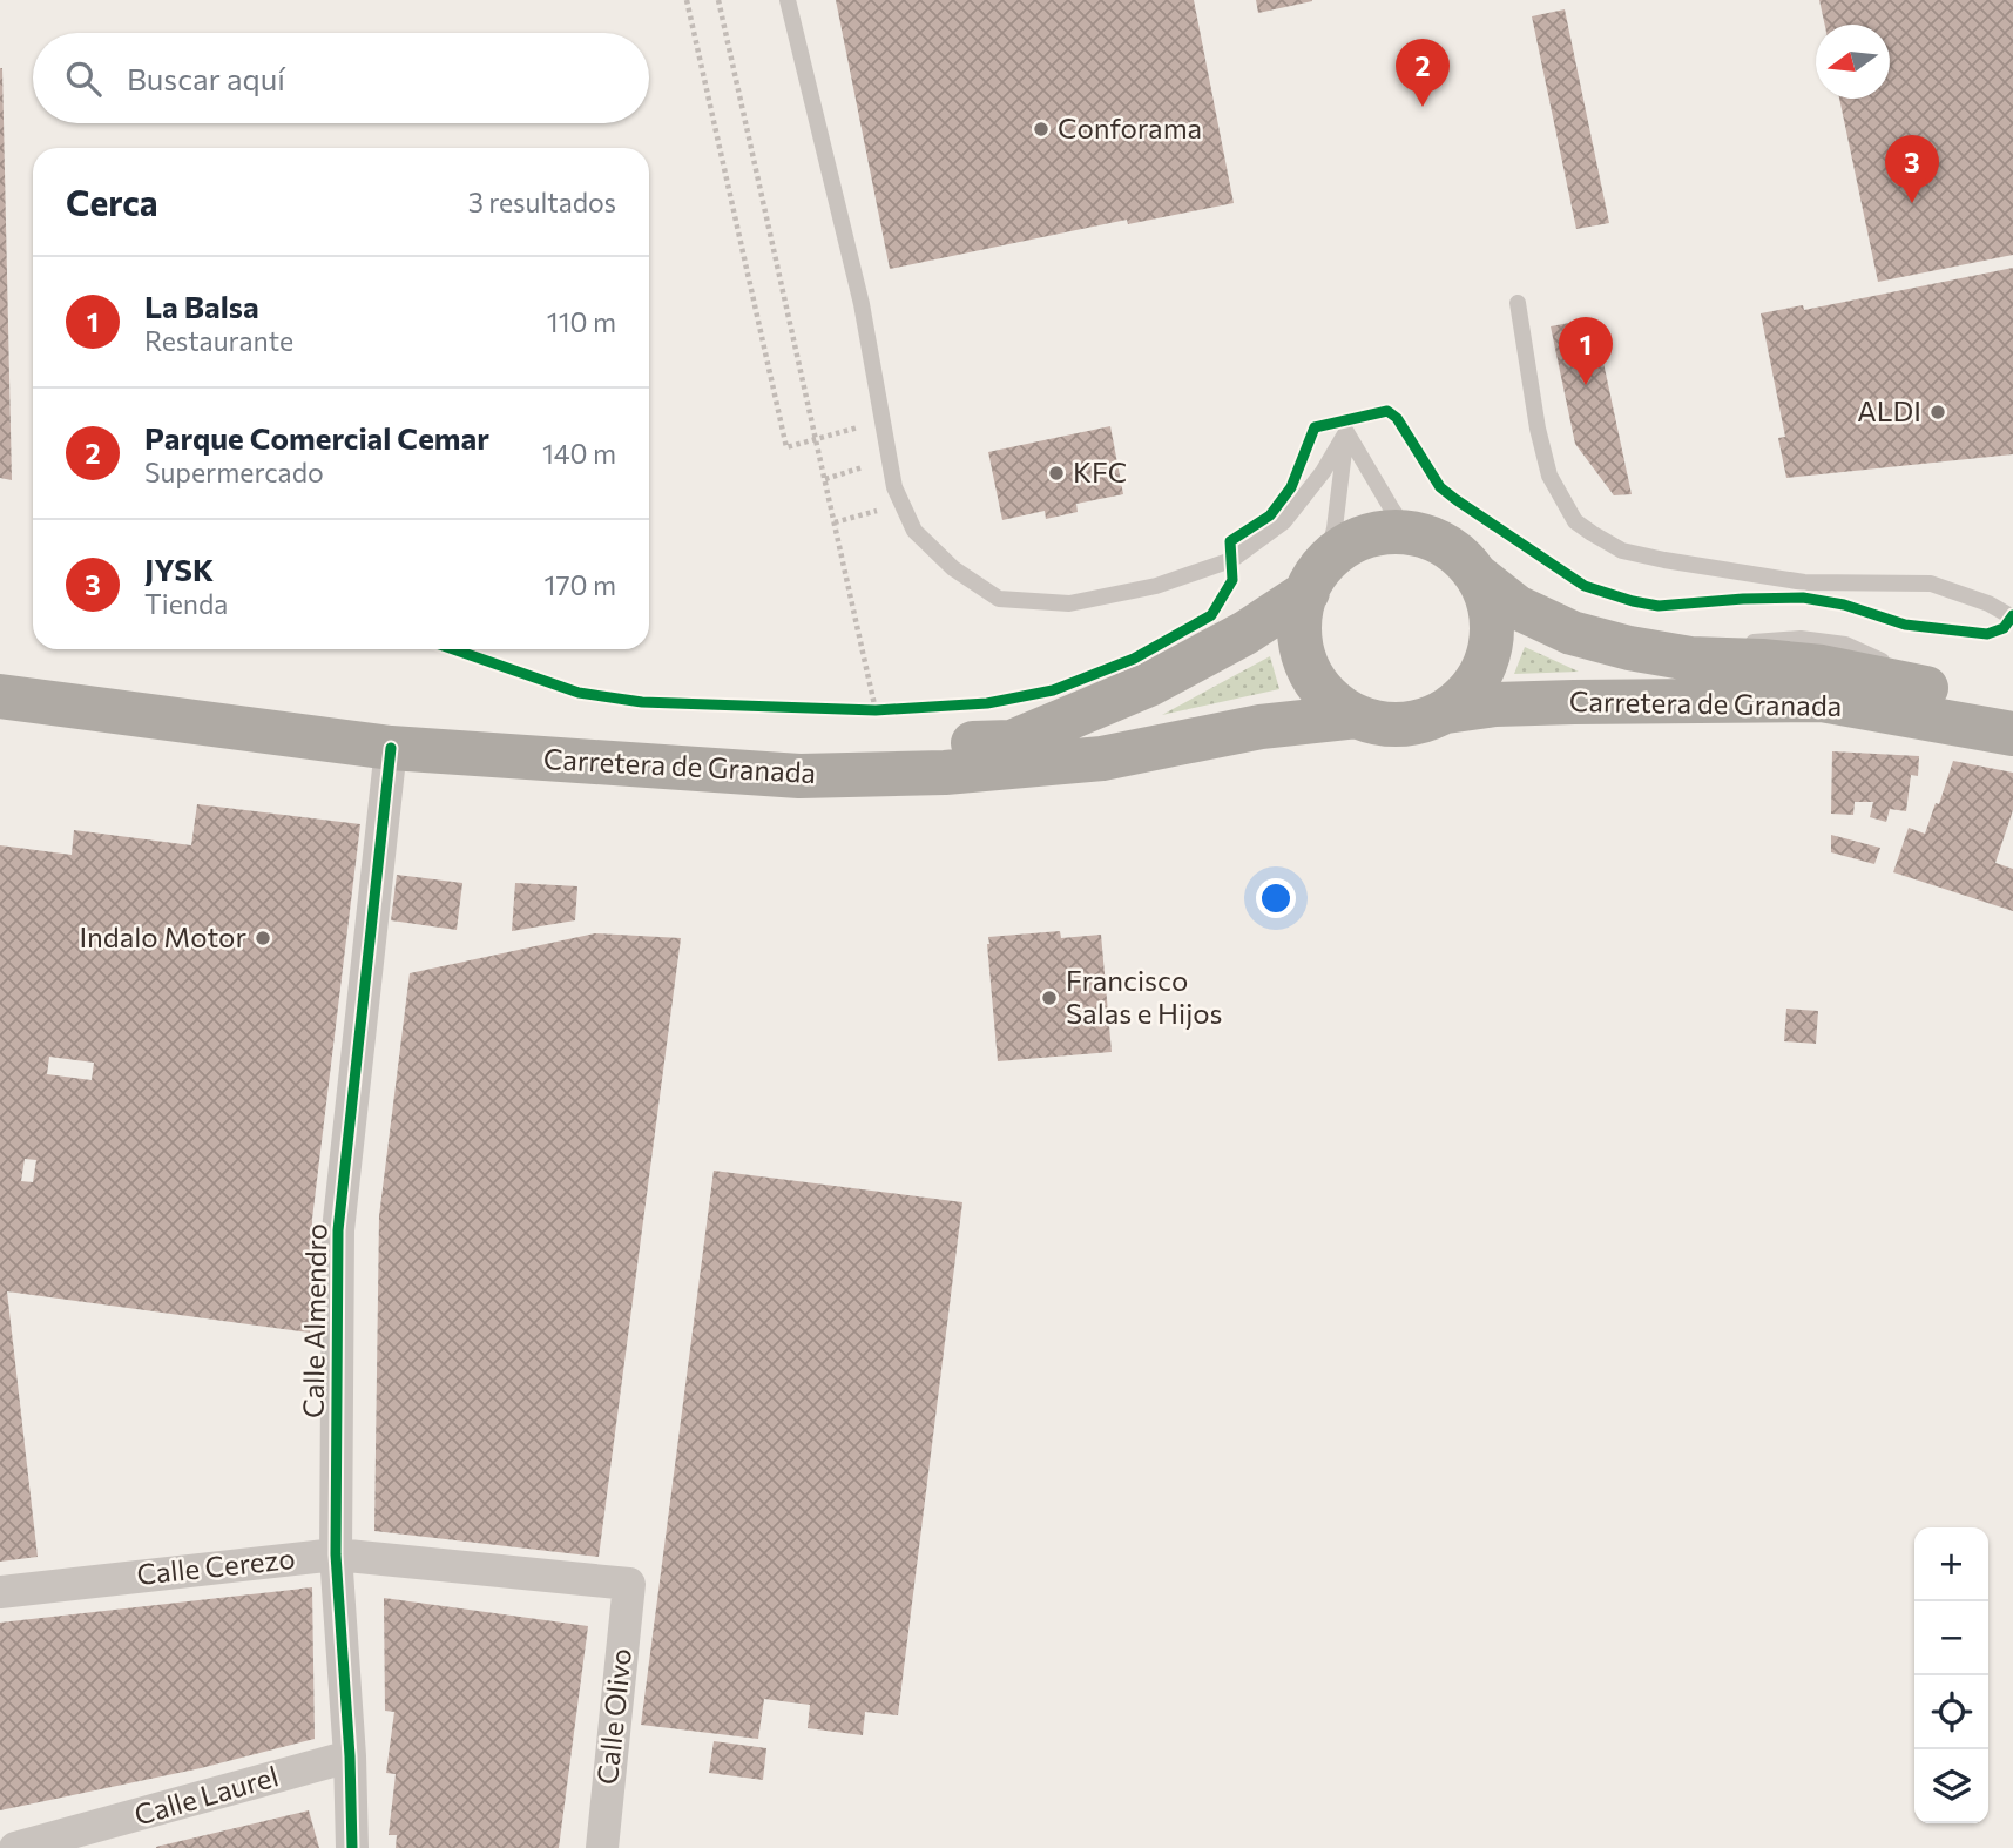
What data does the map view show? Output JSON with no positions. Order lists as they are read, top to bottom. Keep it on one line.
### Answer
{"streets":{"highway":["Carretera de Granada"],"street":["Calle Almendro","Calle Cerezo","Calle Olivo","Calle Laurel"]},"crossings":[["Carretera de Granada","Calle Almendro"],["Calle Almendro","Calle Cerezo"],["Calle Almendro","Calle Laurel"],["Calle Cerezo","Calle Olivo"]],"places":["Conforama","ALDI","KFC","Indalo Motor","Francisco Salas e Hijos"],"north":"left","page":{"search":"Buscar aquí","pins":["2","3","1"],"heading":["Cerca","3 resultados"],"list":[{"mark":"1","name":"La Balsa","note":"Restaurante","value":"110 m"},{"mark":"2","name":"Parque Comercial Cemar","note":"Supermercado","value":"140 m"},{"mark":"3","name":"JYSK","note":"Tienda","value":"170 m"}],"map_buttons":["+","−"]}}
